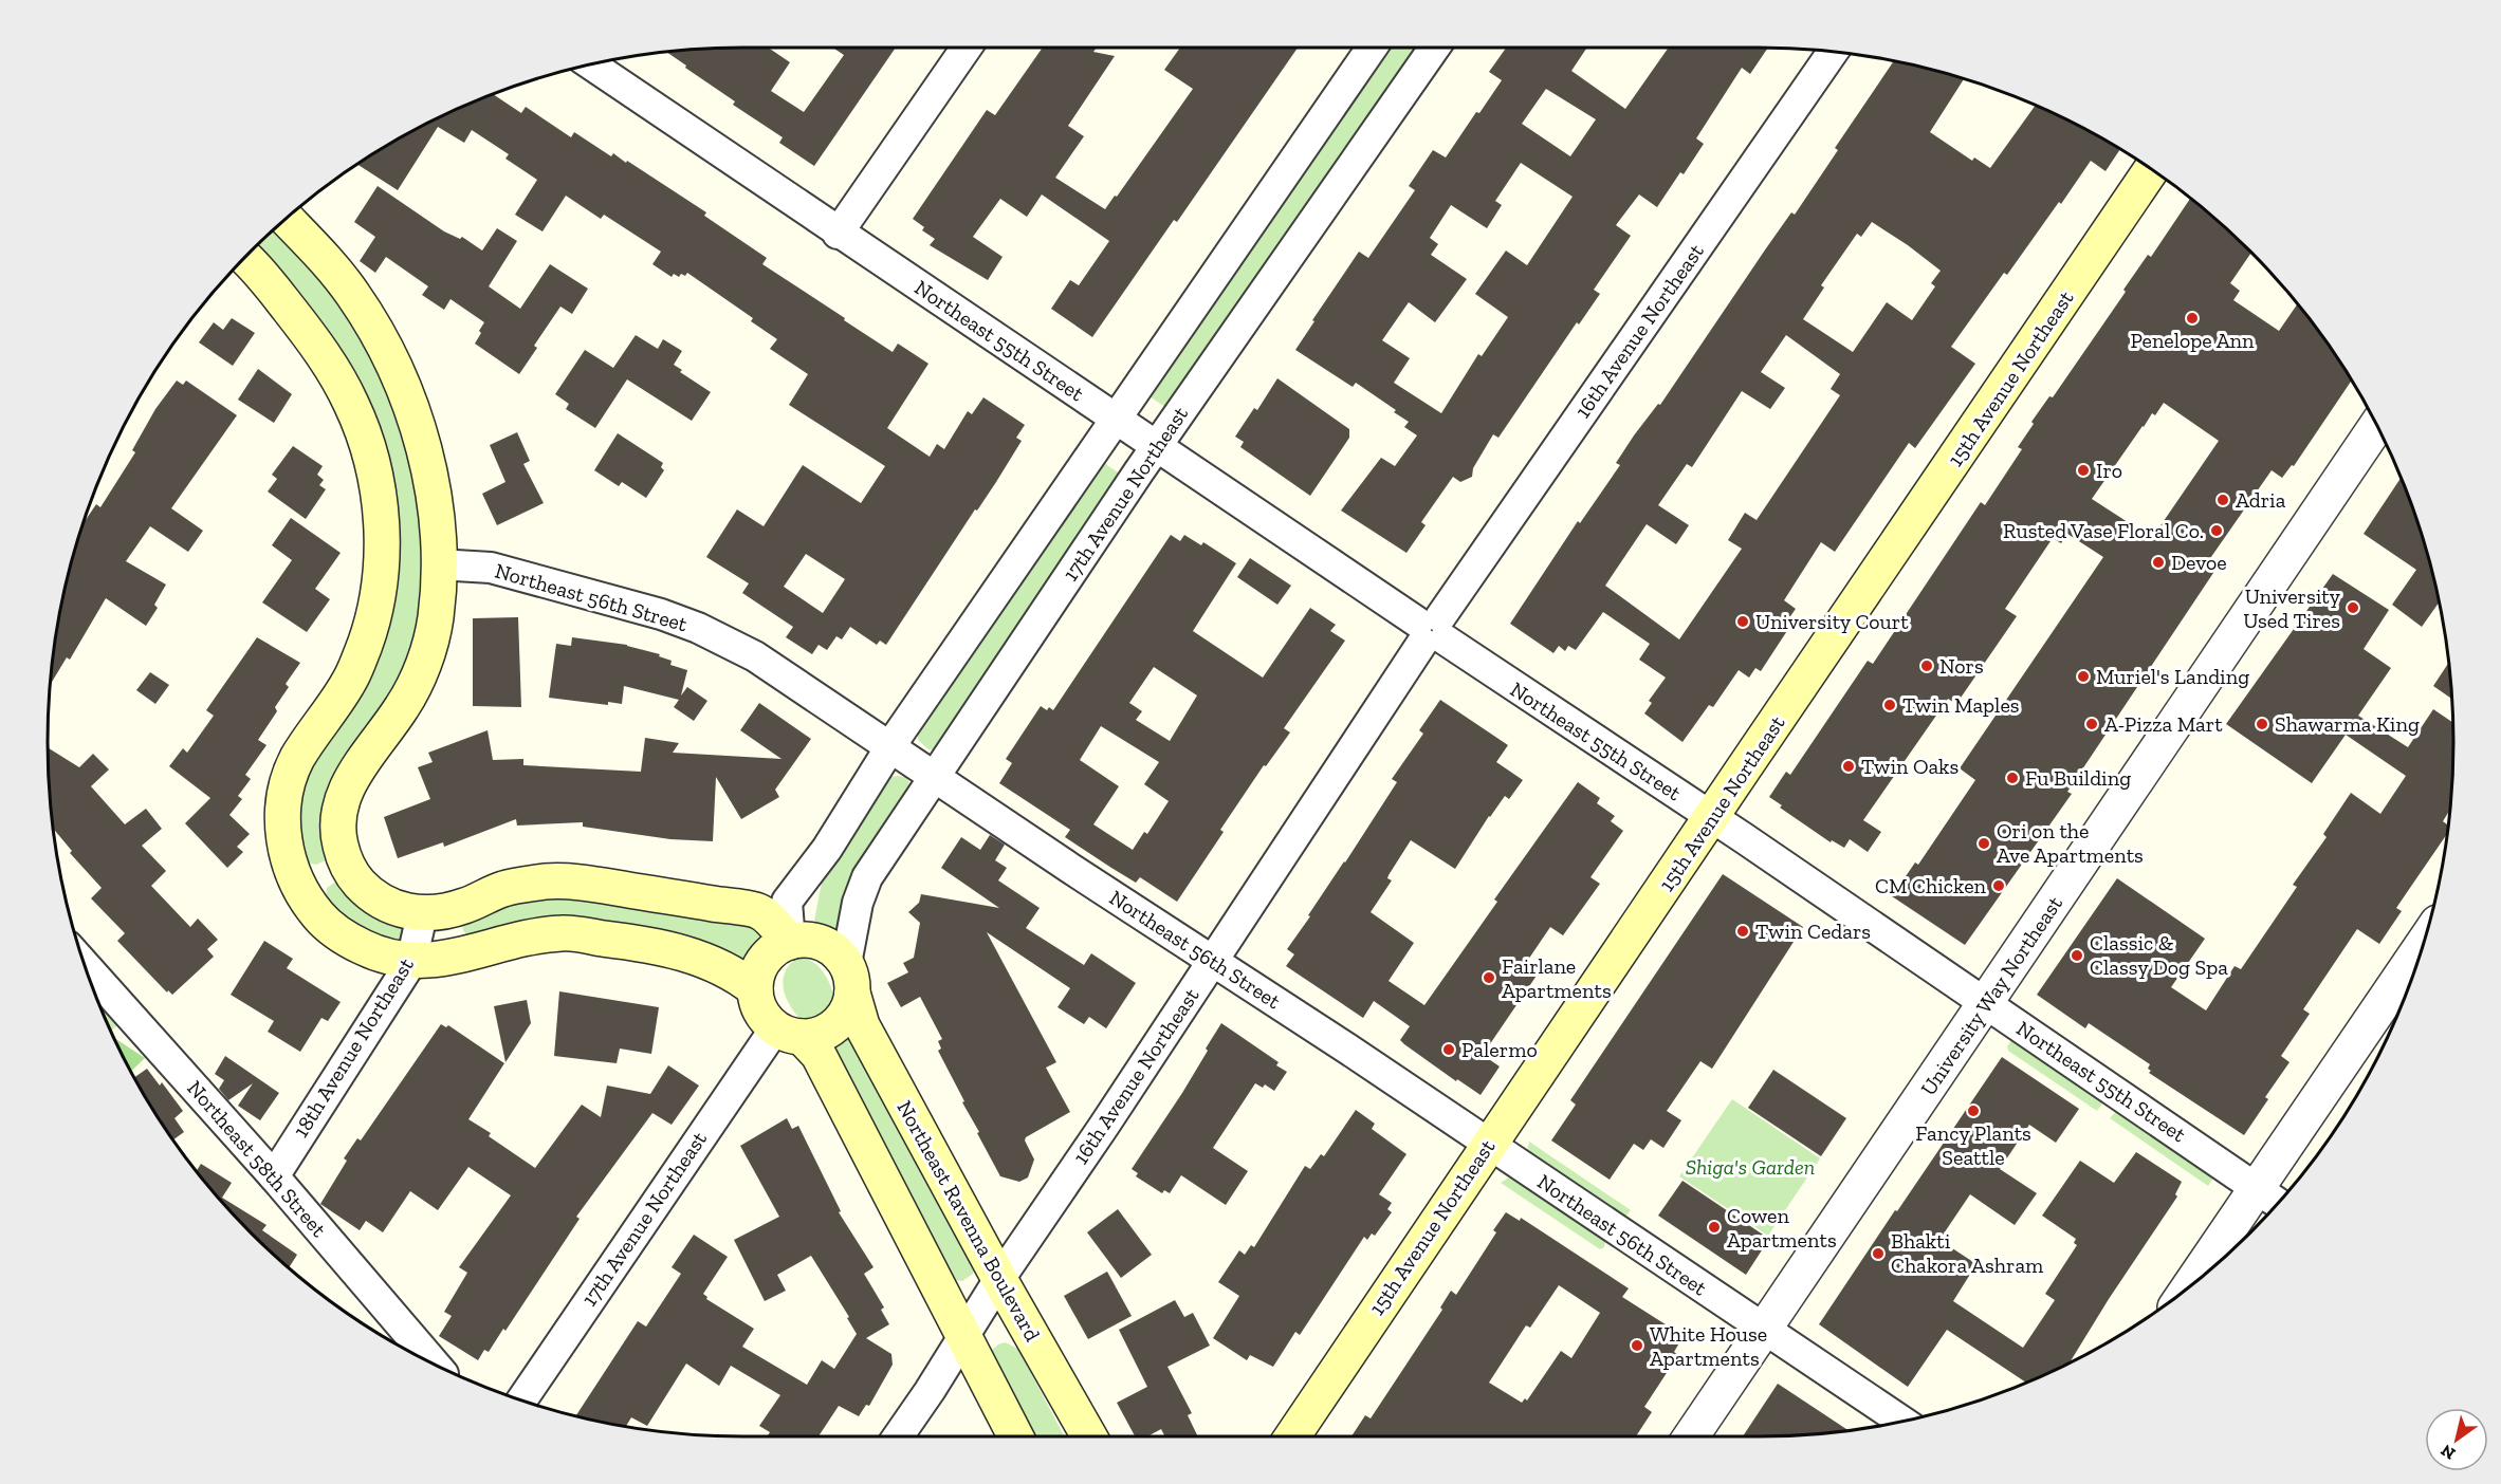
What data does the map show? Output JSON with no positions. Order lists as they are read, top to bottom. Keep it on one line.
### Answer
{"streets":{"main road":["15th Avenue Northeast","Northeast Ravenna Boulevard"],"street":["16th Avenue Northeast","Northeast 55th Street","17th Avenue Northeast","Northeast 56th Street","University Way Northeast","18th Avenue Northeast","Northeast 58th Street"]},"crossings":[["16th Avenue Northeast","Northeast 55th Street"],["16th Avenue Northeast","Northeast 56th Street"],["16th Avenue Northeast","Northeast Ravenna Boulevard"],["Northeast 55th Street","15th Avenue Northeast"],["Northeast 55th Street","17th Avenue Northeast"],["Northeast 55th Street","University Way Northeast"],["15th Avenue Northeast","Northeast 56th Street"],["17th Avenue Northeast","Northeast 56th Street"],["17th Avenue Northeast","Northeast Ravenna Boulevard"],["Northeast 56th Street","University Way Northeast"],["18th Avenue Northeast","Northeast 58th Street"]],"parks":["Shiga's Garden"],"places":["Penelope Ann","Iro","Adria","Rusted Vase Floral Co.","Devoe","University Used Tires","University Court","Nors","Muriel's Landing","Twin Maples","A-Pizza Mart","Shawarma King","Twin Oaks","Fu Building","Ori on the Ave Apartments","CM Chicken","Twin Cedars","Classic & Classy Dog Spa","Fairlane Apartments","Palermo","Fancy Plants Seattle","Cowen Apartments","Bhakti Chakora Ashram","White House Apartments"],"north":"bottom left"}
